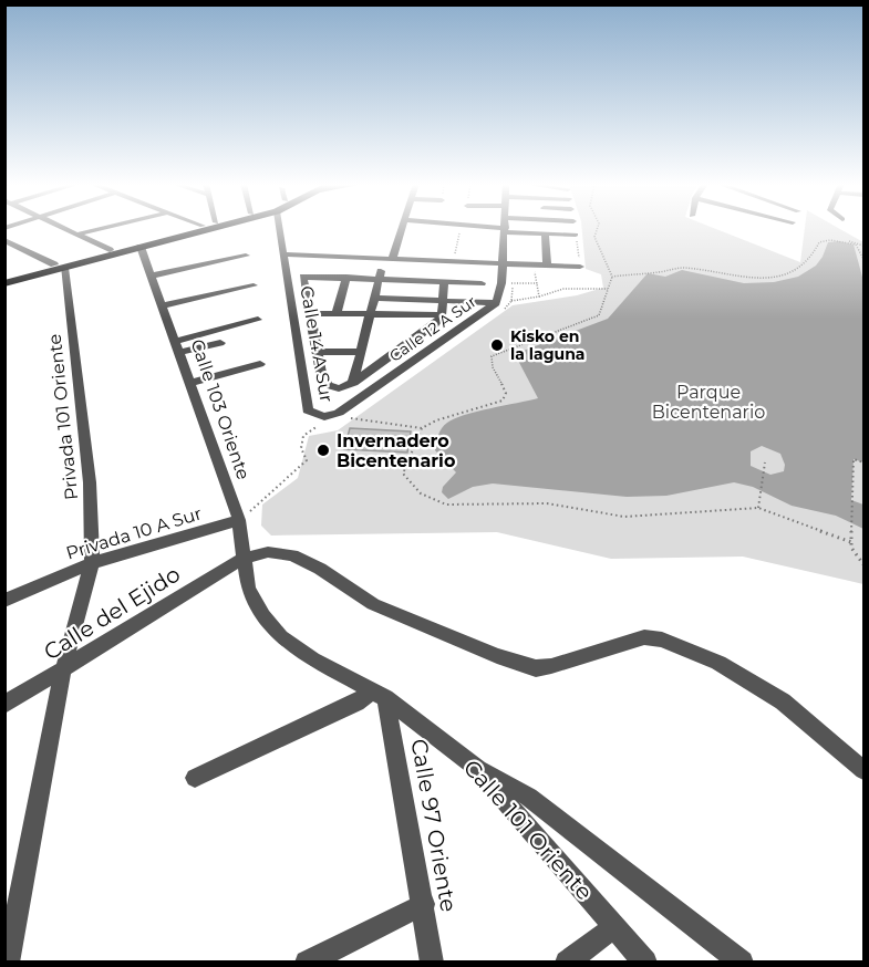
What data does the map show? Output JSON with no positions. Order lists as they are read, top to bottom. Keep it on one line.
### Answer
{"streets":{"street":["Calle 12 A Sur","Calle 14 A Sur","Calle 103 Oriente","Privada 101 Oriente","Privada 10 A Sur","Calle del Ejido","Calle 97 Oriente","Calle 101 Oriente"]},"crossings":[["Calle 14 A Sur","Calle 103 Oriente"],["Calle 14 A Sur","Privada 10 A Sur"],["Calle 103 Oriente","Privada 10 A Sur"],["Calle 103 Oriente","Calle del Ejido"],["Calle 103 Oriente","Calle 101 Oriente"],["Privada 101 Oriente","Privada 10 A Sur"],["Privada 101 Oriente","Calle del Ejido"],["Calle 97 Oriente","Calle 101 Oriente"]],"parks":["Parque Bicentenario"],"places":["Kisko en la laguna","Invernadero Bicentenario"]}
